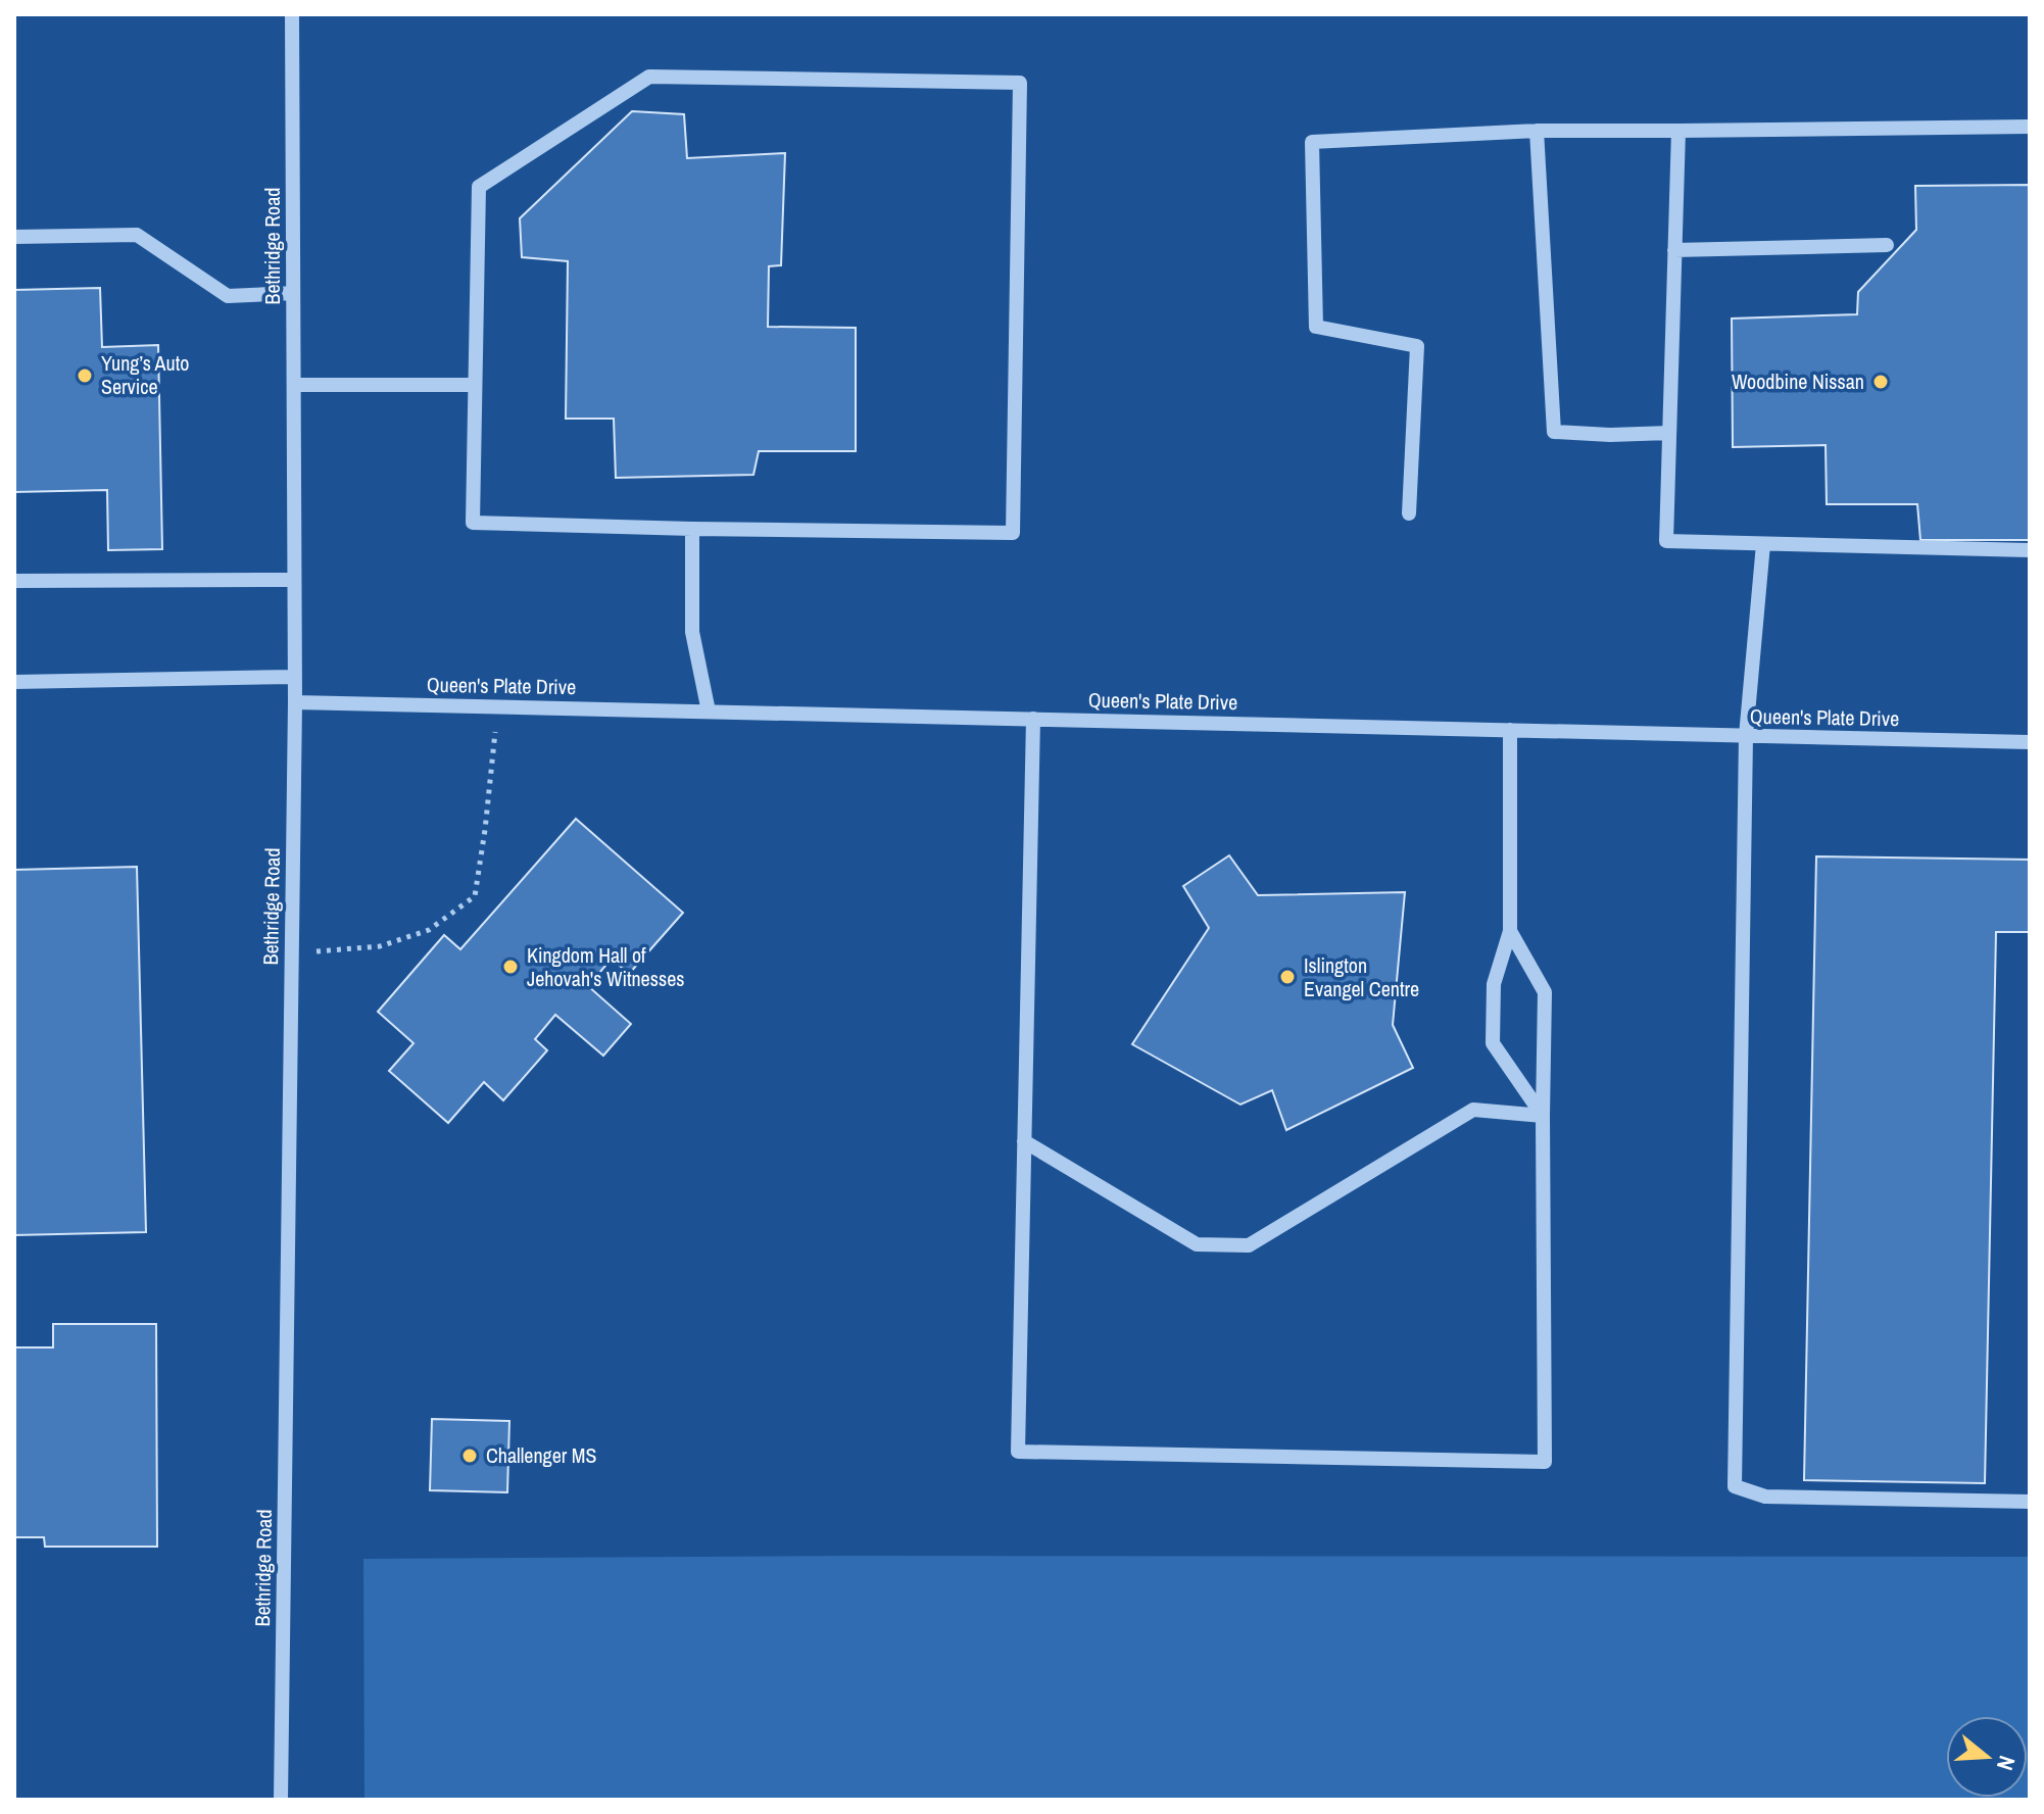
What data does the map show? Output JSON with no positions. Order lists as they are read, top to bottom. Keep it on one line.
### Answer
{"streets":{"street":["Bethridge Road","Queen's Plate Drive"]},"crossings":[["Bethridge Road","Queen's Plate Drive"]],"places":["Yung’s Auto Service","Woodbine Nissan","Kingdom Hall of Jehovah's Witnesses","Islington Evangel Centre","Challenger MS"],"north":"right"}
